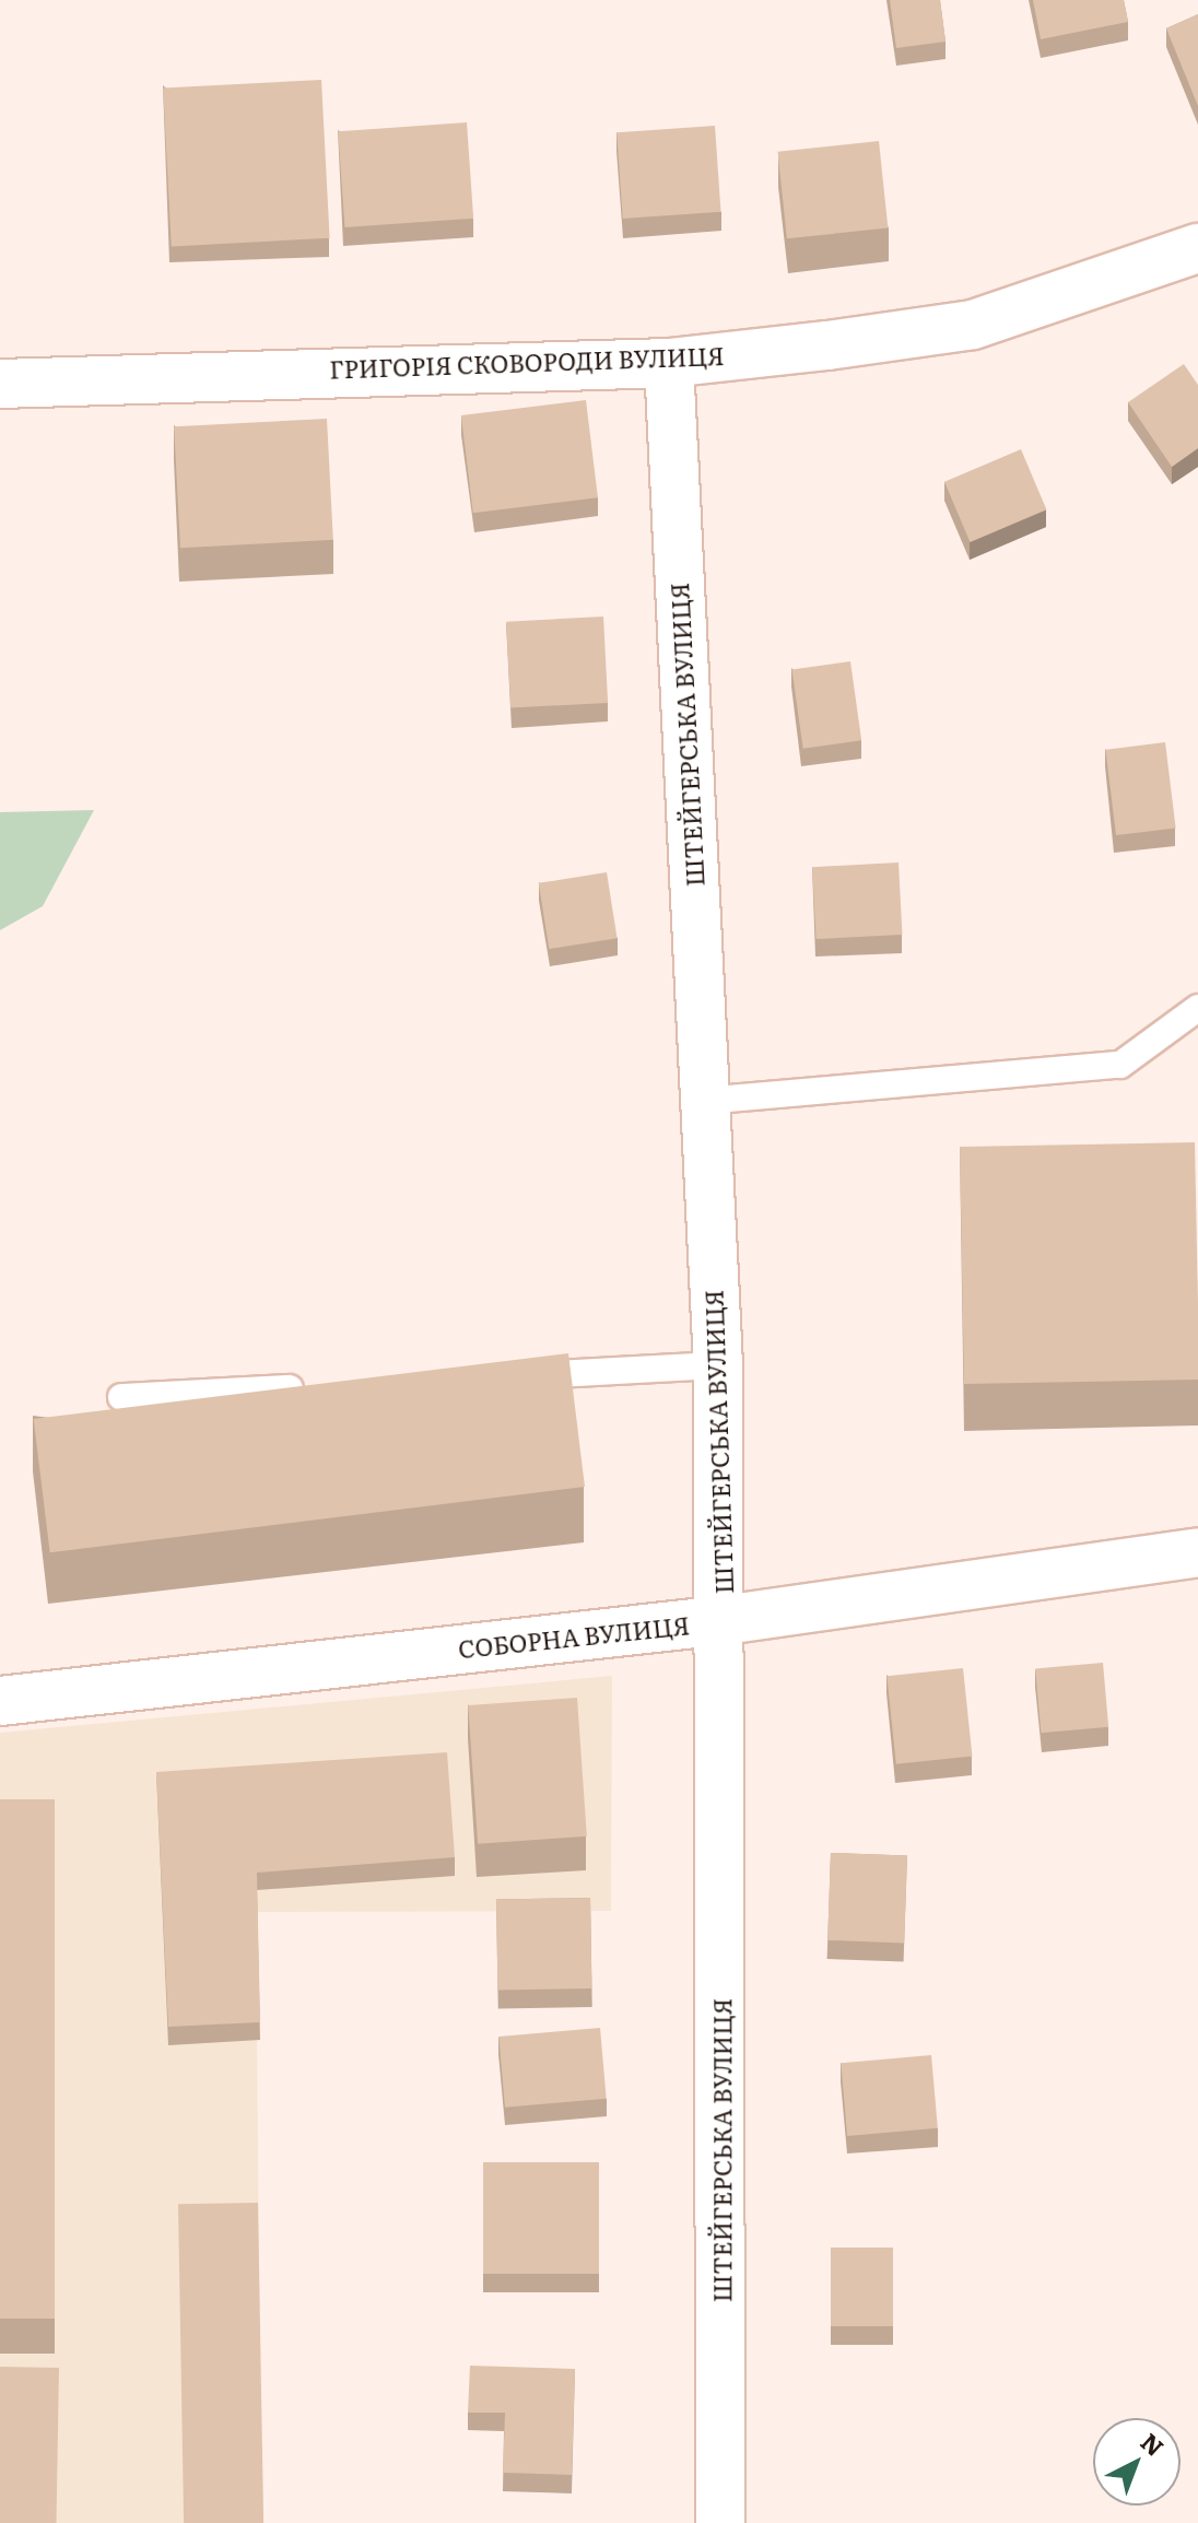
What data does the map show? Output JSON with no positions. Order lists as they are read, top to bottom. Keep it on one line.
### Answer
{"streets":{"street":["ГРИГОРІЯ СКОВОРОДИ ВУЛИЦЯ","ШТЕЙГЕРСЬКА ВУЛИЦЯ","СОБОРНА ВУЛИЦЯ"]},"crossings":[["ГРИГОРІЯ СКОВОРОДИ ВУЛИЦЯ","ШТЕЙГЕРСЬКА ВУЛИЦЯ"],["ШТЕЙГЕРСЬКА ВУЛИЦЯ","СОБОРНА ВУЛИЦЯ"]],"north":"top right"}
